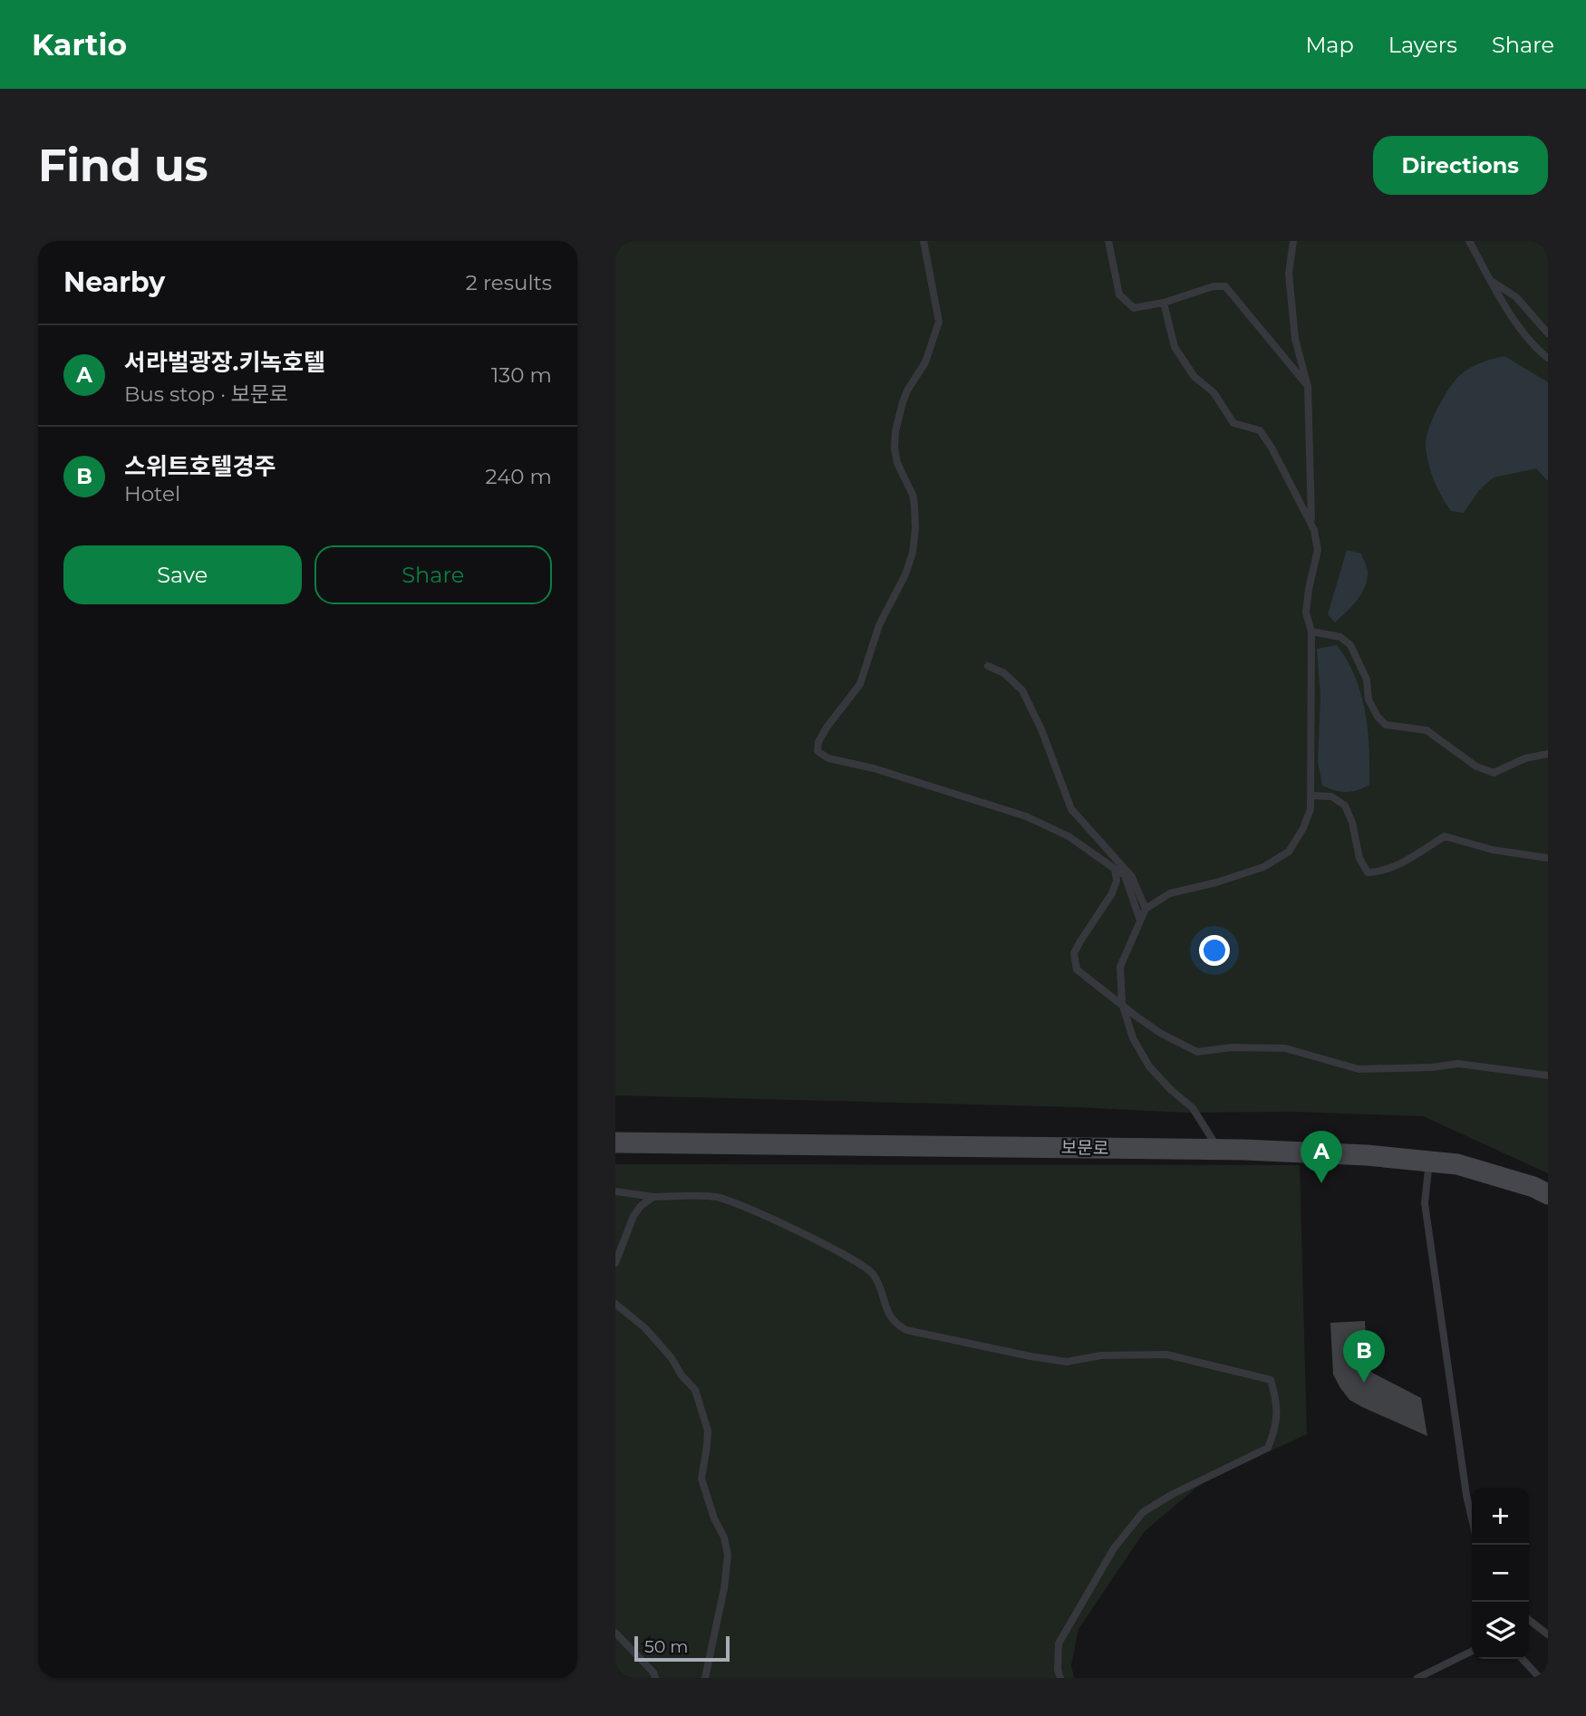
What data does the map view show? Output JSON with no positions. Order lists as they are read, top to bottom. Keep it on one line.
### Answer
{"streets":{"street":["보문로"]},"scale_bar":"50 m","page":{"header":"Kartio","nav":["Map","Layers","Share"],"buttons":["Directions",["Save","Share"]],"title":"Find us","heading":["Nearby","2 results"],"list":[{"mark":"A","name":"서라벌광장.키녹호텔","note":"Bus stop · 보문로","value":"130 m"},{"mark":"B","name":"스위트호텔경주","note":"Hotel","value":"240 m"}],"pins":["A","B"],"map_buttons":["+","−"],"scale":"50 m"}}
